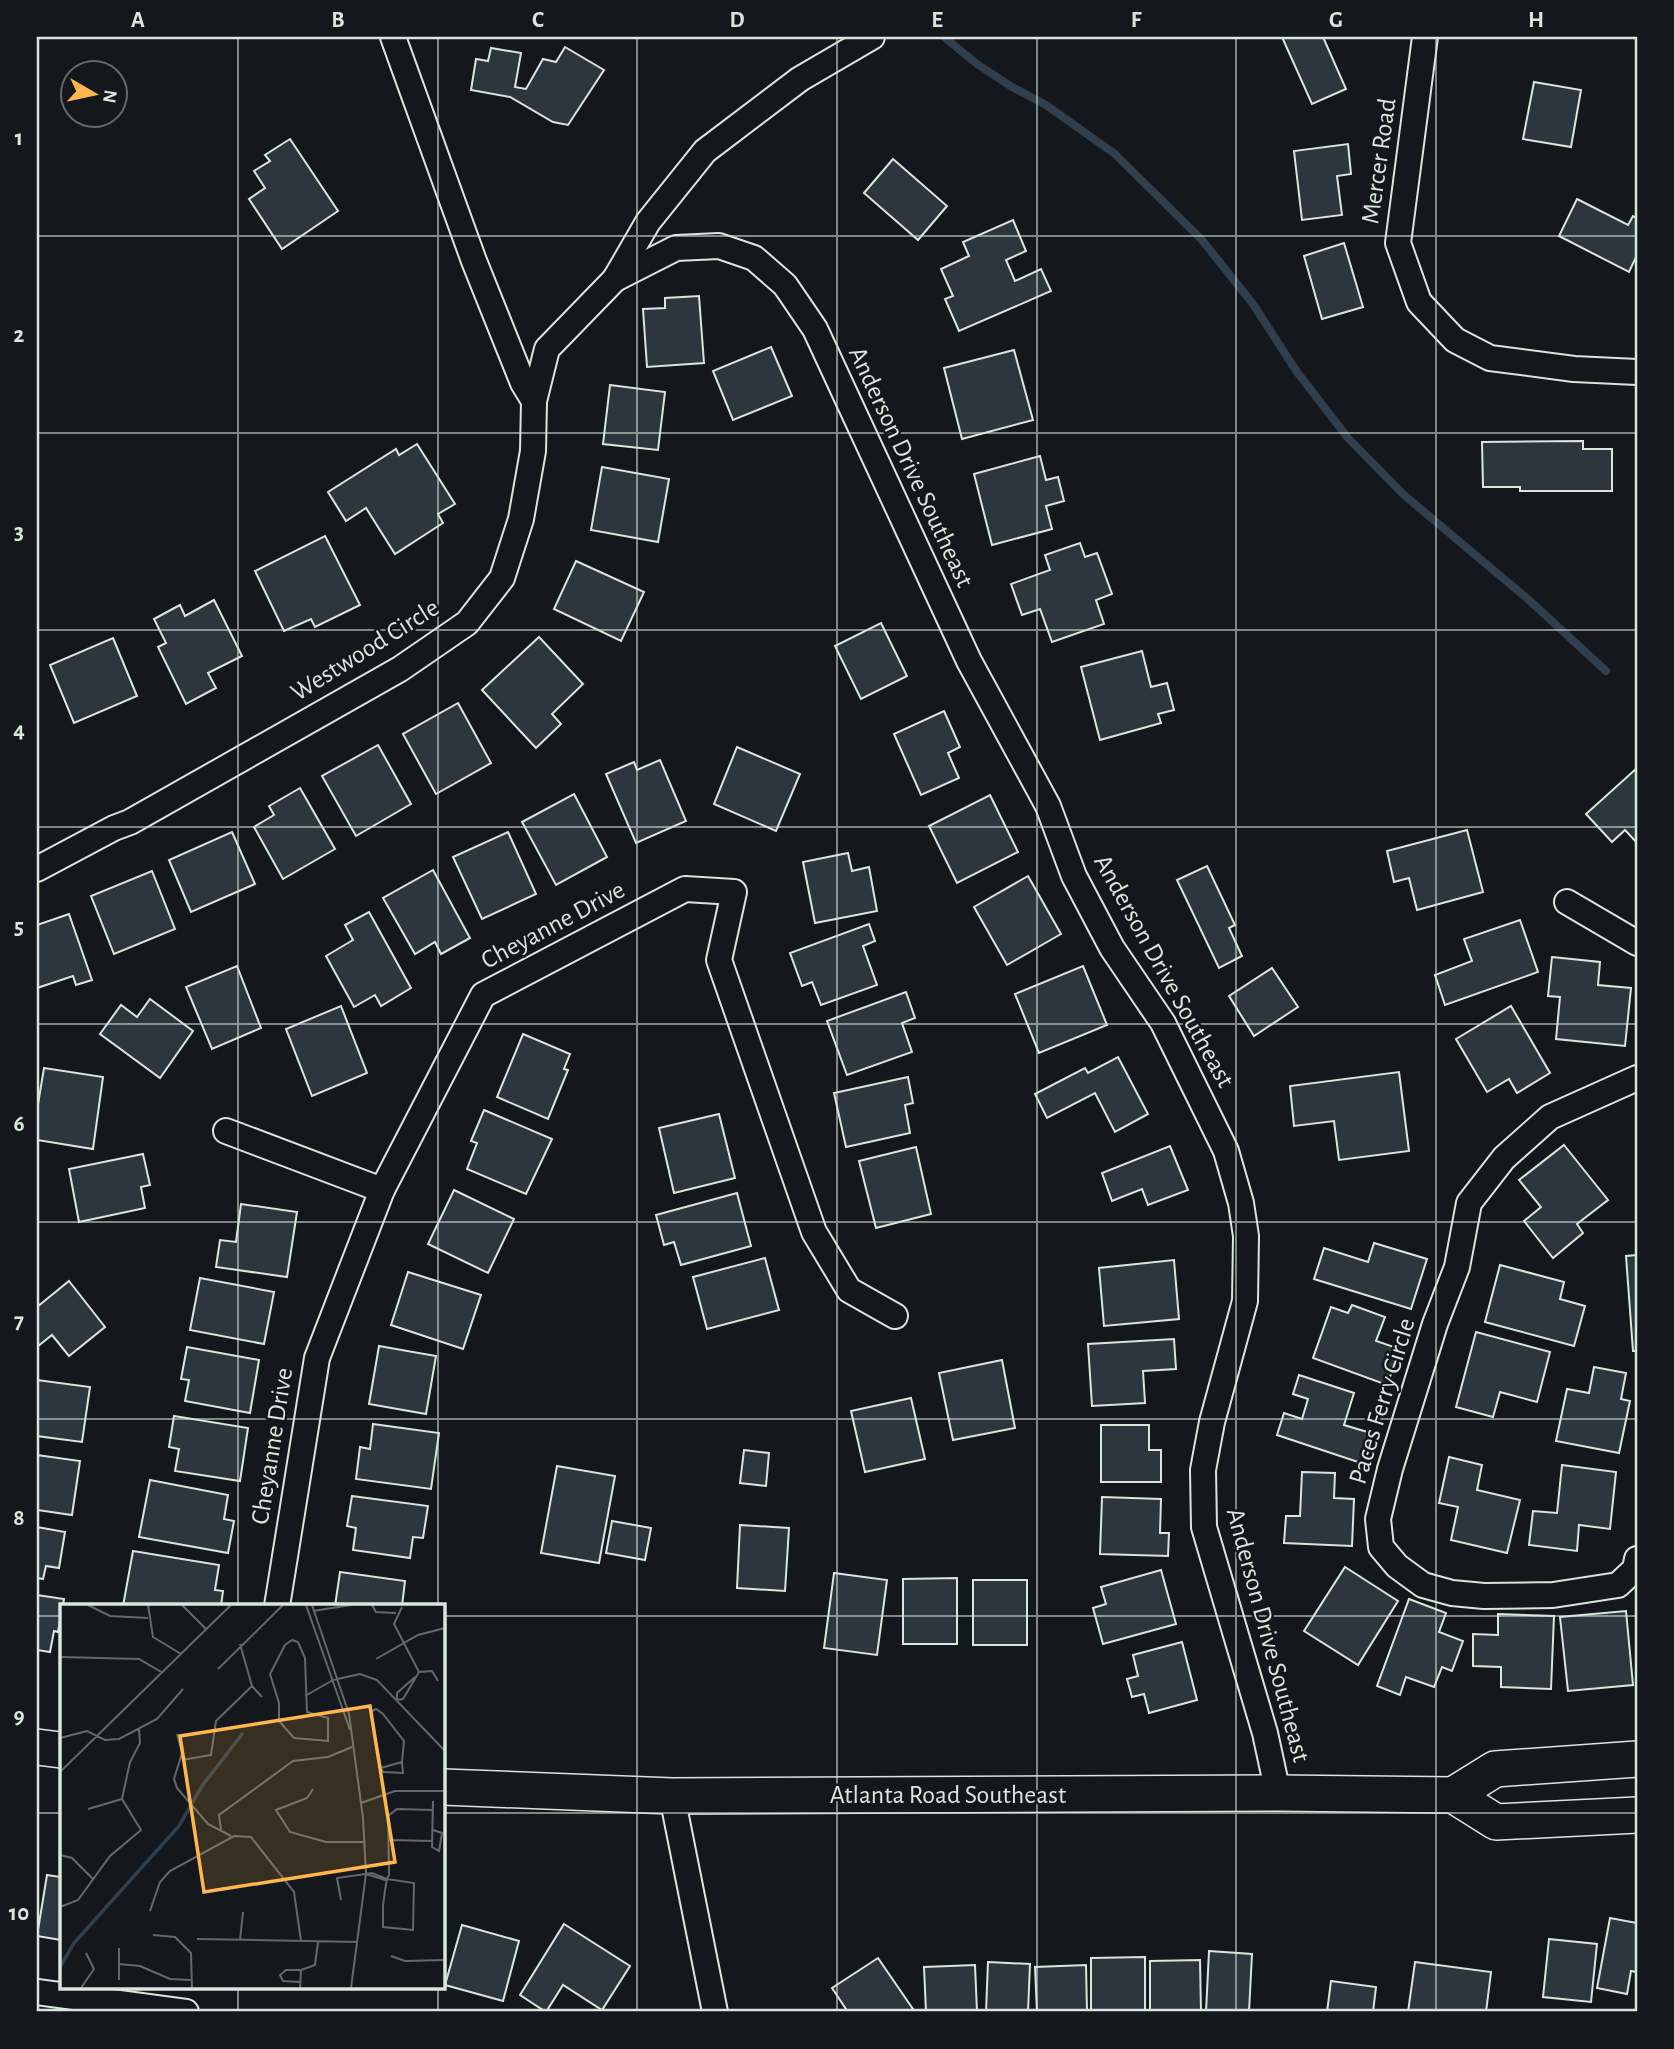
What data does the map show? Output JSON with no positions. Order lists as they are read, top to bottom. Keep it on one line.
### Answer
{"streets":{"main road":["Atlanta Road Southeast"],"street":["Mercer Road","Anderson Drive Southeast","Westwood Circle","Cheyanne Drive","Paces Ferry Circle"]},"crossings":[["Anderson Drive Southeast","Westwood Circle"],["Anderson Drive Southeast","Atlanta Road Southeast"]],"north":"right","grid":{"columns":["A","B","C","D","E","F","G","H"],"rows":["1","2","3","4","5","6","7","8","9","10"]}}
